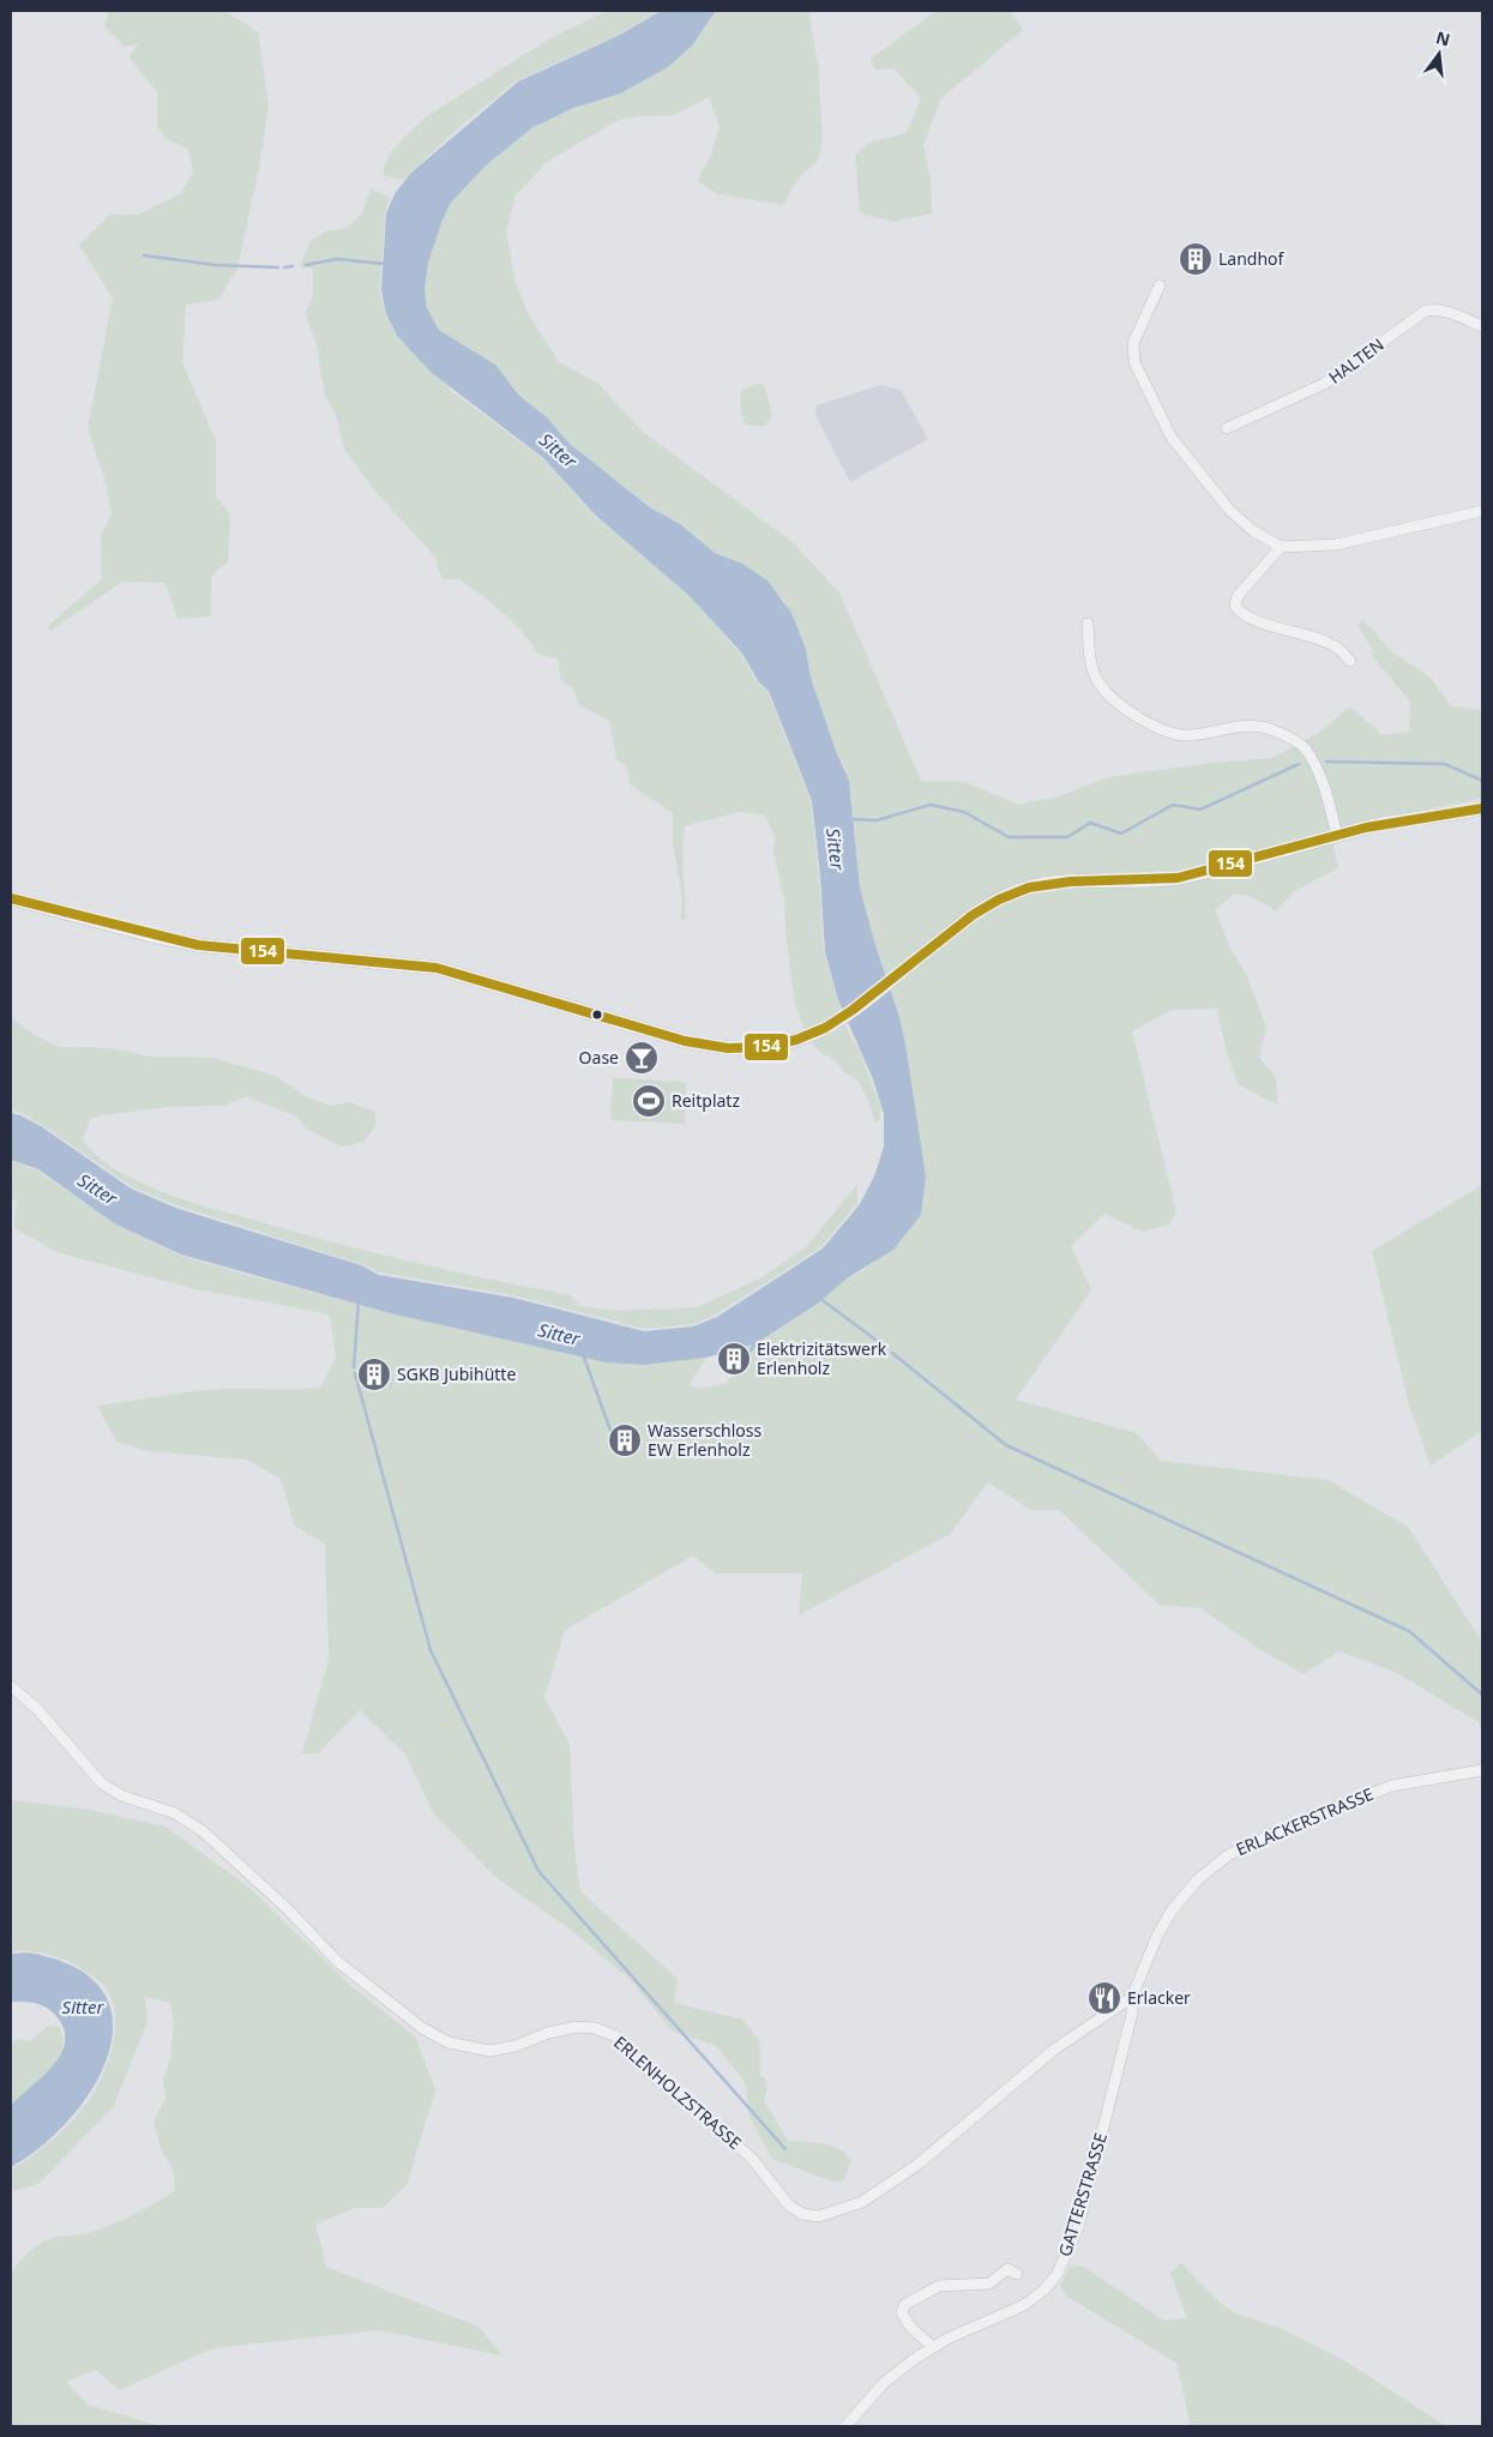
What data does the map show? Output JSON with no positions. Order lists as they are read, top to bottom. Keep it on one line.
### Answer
{"streets":{"street":["HALTEN","ERLACKERSTRASSE","ERLENHOLZSTRASSE","GATTERSTRASSE"]},"crossings":[["ERLACKERSTRASSE","ERLENHOLZSTRASSE"],["ERLACKERSTRASSE","GATTERSTRASSE"],["ERLENHOLZSTRASSE","GATTERSTRASSE"]],"water":["Sitter"],"places":{"building":["Landhof","Elektrizitätswerk Erlenholz","SGKB Jubihütte","Wasserschloss EW Erlenholz"],"bar":["Oase"],"sports":["Reitplatz"],"restaurant":["Erlacker"]},"lines":["transit line 154"],"north":"top"}
